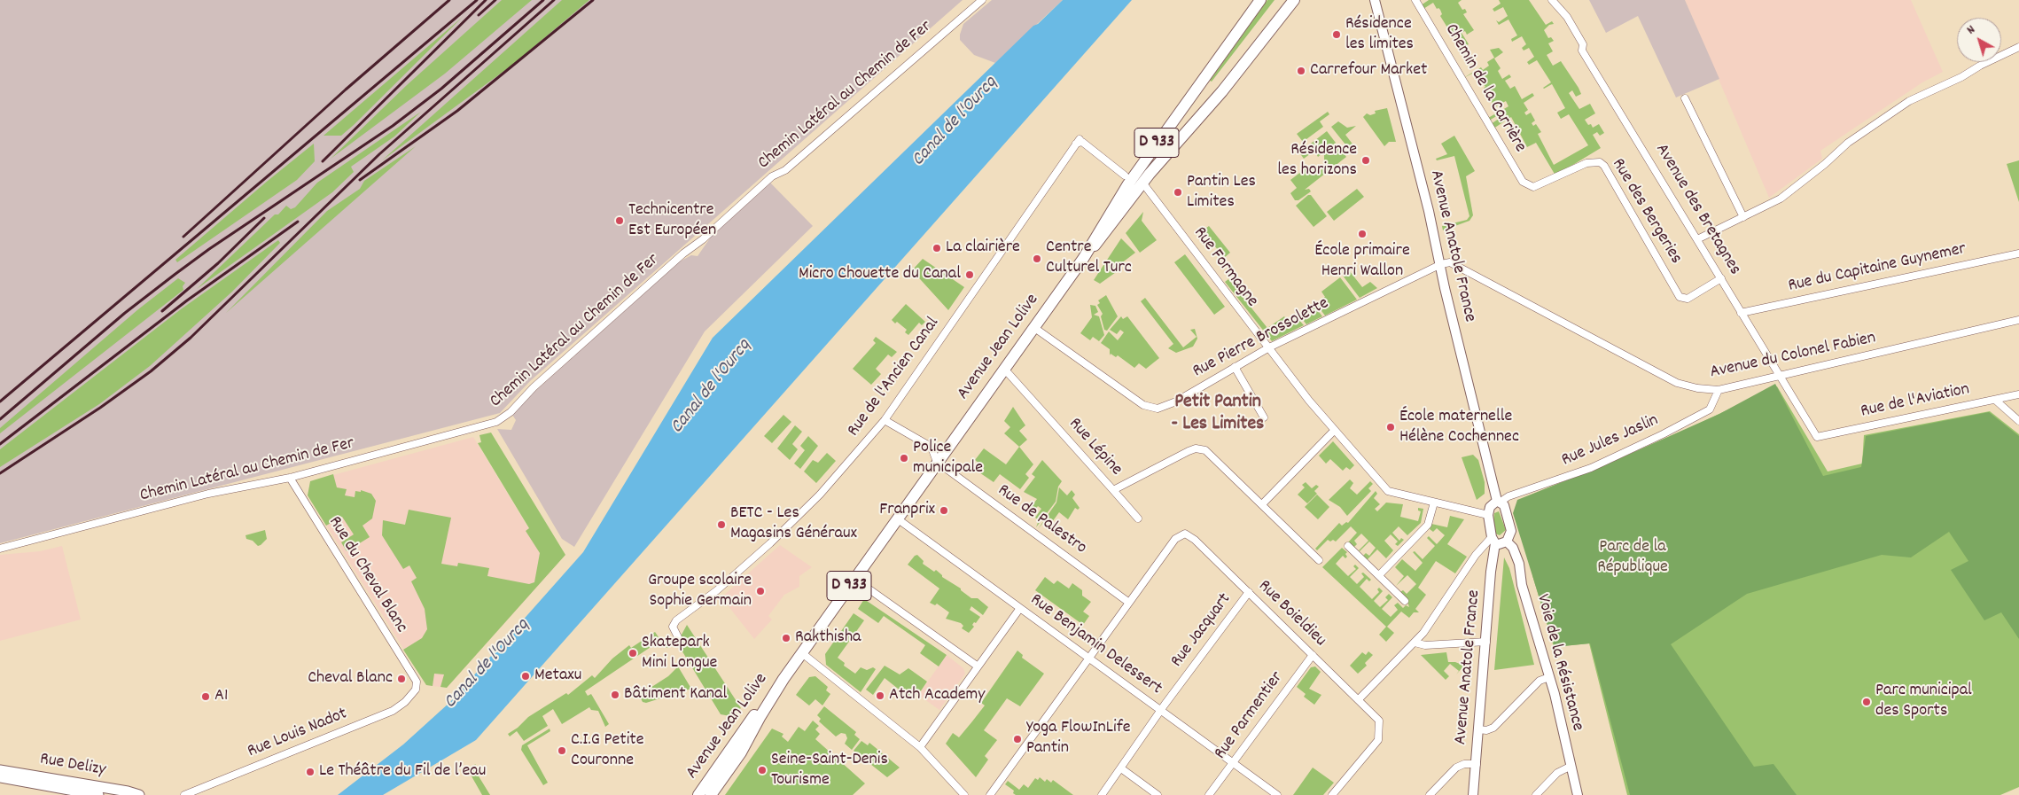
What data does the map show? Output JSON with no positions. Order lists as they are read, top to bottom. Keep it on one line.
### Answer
{"streets":{"main road":["D 933","Avenue Jean Lolive","Rue Delizy"],"street":["Chemin de la Carrière","Chemin Latéral au Chemin de Fer","Avenue des Bretagnes","Rue des Bergeries","Avenue Anatole France","Rue Formagne","Rue du Capitaine Guynemer","Rue Pierre Brossolette","Avenue du Colonel Fabien","Rue de l'Ancien Canal","Rue de l'Aviation","Rue Jules Jaslin","Rue Lépine","Rue de Palestro","Rue du Cheval Blanc","Rue Boieldieu","Rue Jacquart","Rue Benjamin Delessert","Voie de la Résistance","Rue Parmentier","Rue Louis Nadot"]},"crossings":[["Chemin de la Carrière","Rue des Bergeries"],["Chemin Latéral au Chemin de Fer","Rue du Cheval Blanc"],["D 933","Rue Formagne"],["D 933","Avenue Jean Lolive"],["Avenue des Bretagnes","Rue des Bergeries"],["Avenue des Bretagnes","Rue du Capitaine Guynemer"],["Avenue des Bretagnes","Avenue du Colonel Fabien"],["Avenue des Bretagnes","Rue de l'Aviation"],["Avenue Anatole France","Rue Pierre Brossolette"],["Avenue Anatole France","Avenue du Colonel Fabien"],["Avenue Anatole France","Rue Jules Jaslin"],["Avenue Anatole France","Voie de la Résistance"],["Rue Formagne","Rue Pierre Brossolette"],["Rue Pierre Brossolette","Avenue Jean Lolive"],["Rue Pierre Brossolette","Avenue du Colonel Fabien"],["Avenue Jean Lolive","Rue Lépine"],["Avenue Jean Lolive","Rue de Palestro"],["Avenue Jean Lolive","Rue Benjamin Delessert"],["Avenue du Colonel Fabien","Rue Jules Jaslin"],["Rue de Palestro","Rue Boieldieu"],["Rue du Cheval Blanc","Rue Louis Nadot"],["Rue Boieldieu","Rue Jacquart"],["Rue Boieldieu","Rue Parmentier"],["Rue Jacquart","Rue Benjamin Delessert"],["Rue Benjamin Delessert","Rue Parmentier"]],"districts":["Petit Pantin - Les Limites"],"water":["Canal de l'Ourcq"],"parks":["Parc de la République"],"places":["Résidence les limites","Carrefour Market","Résidence les horizons","Pantin Les Limites","Technicentre Est Européen","École primaire Henri Wallon","La clairière","Centre Culturel Turc","Micro Chouette du Canal","École maternelle Hélène Cochennec","Police municipale","Franprix","BETC - Les Magasins Généraux","Groupe scolaire Sophie Germain","Rakthisha","Skatepark Mini Longue","Metaxu","Cheval Blanc","Bâtiment Kanal","Atch Academy","A1","Parc municipal des Sports","Yoga FlowInLife Pantin","C.I.G Petite Couronne","Seine-Saint-Denis Tourisme","Le Théâtre du Fil de l’eau"],"north":"top left"}
